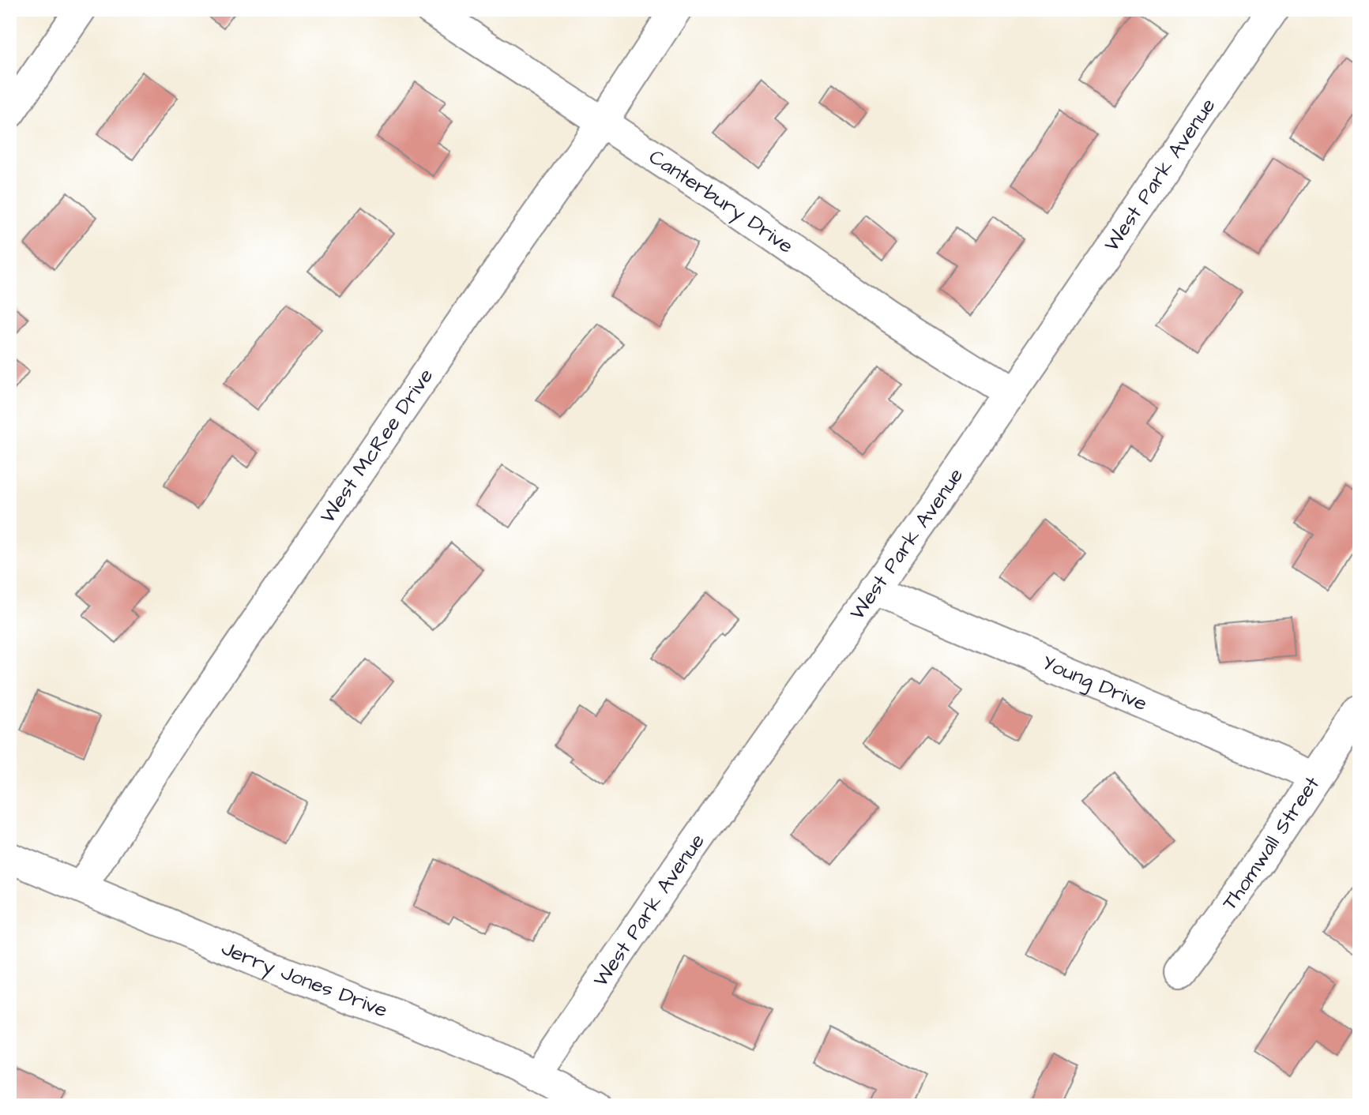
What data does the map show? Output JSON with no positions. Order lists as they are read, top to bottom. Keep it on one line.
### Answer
{"streets":{"street":["West Park Avenue","Canterbury Drive","West McRee Drive","Young Drive","Thomwall Street","Jerry Jones Drive"]},"crossings":[["West Park Avenue","Canterbury Drive"],["West Park Avenue","Young Drive"],["West Park Avenue","Jerry Jones Drive"],["Canterbury Drive","West McRee Drive"],["West McRee Drive","Jerry Jones Drive"],["Young Drive","Thomwall Street"]]}
